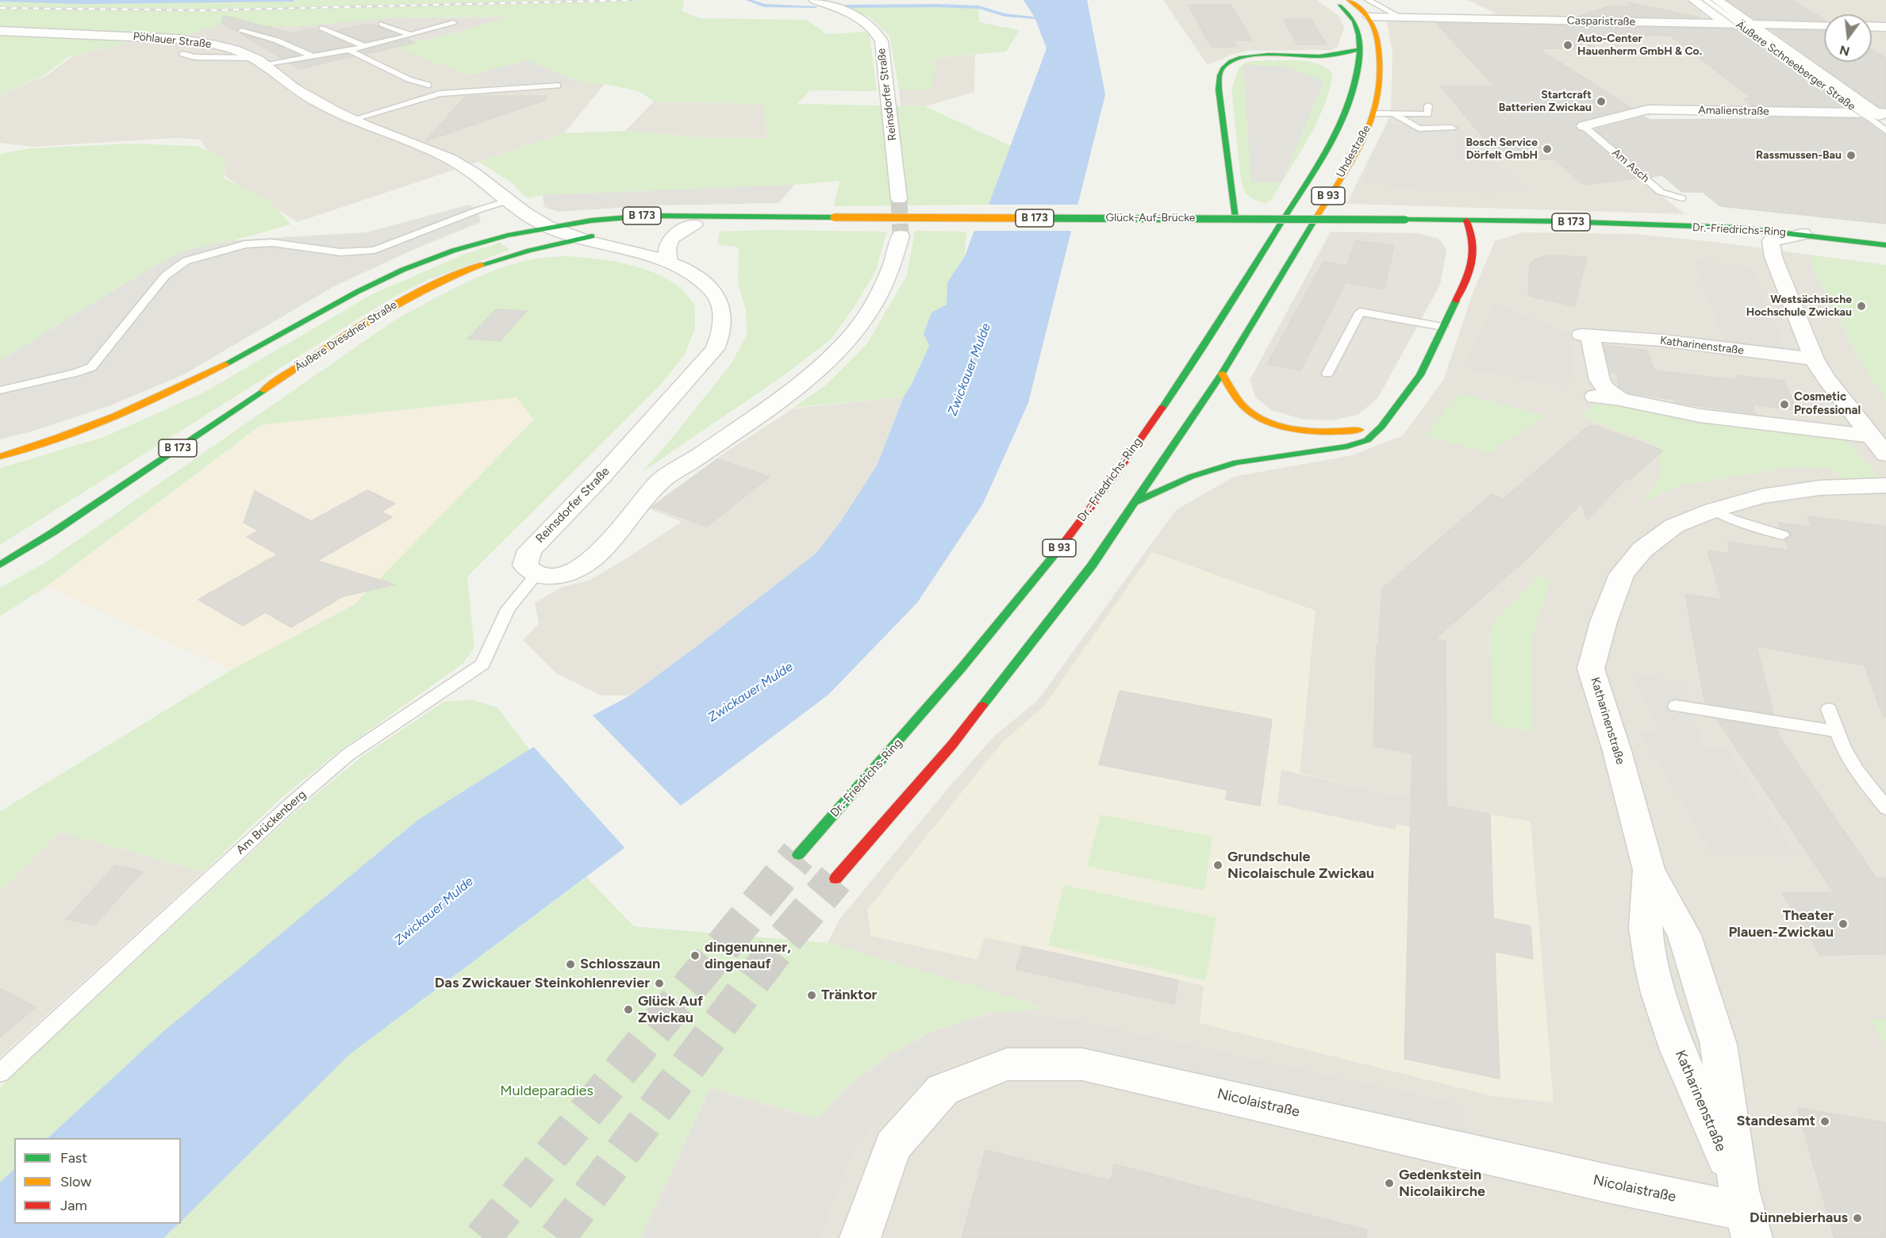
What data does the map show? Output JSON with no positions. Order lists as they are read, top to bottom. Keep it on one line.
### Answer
{"streets":{"main road":["Uhdestraße","B 93","B 173","Glück-Auf-Brücke","Dr.-Friedrichs-Ring","Äußere Dresdner Straße"],"street":["Casparistraße","Pöhlauer Straße","Äußere Schneeberger Straße","Reinsdorfer Straße","Amalienstraße","Katharinenstraße","Nicolaistraße"],"lane":["Am Asch","Am Brückenberg"]},"crossings":[["Casparistraße","Äußere Schneeberger Straße"],["Casparistraße","Uhdestraße"],["Pöhlauer Straße","Reinsdorfer Straße"],["Pöhlauer Straße","B 173"],["Pöhlauer Straße","Äußere Dresdner Straße"],["Äußere Schneeberger Straße","Amalienstraße"],["Reinsdorfer Straße","Äußere Dresdner Straße"],["Reinsdorfer Straße","Am Brückenberg"],["Amalienstraße","Am Asch"],["Uhdestraße","B 93"],["Uhdestraße","Dr.-Friedrichs-Ring"],["B 173","Glück-Auf-Brücke"],["Glück-Auf-Brücke","Dr.-Friedrichs-Ring"],["Katharinenstraße","Nicolaistraße"]],"water":["Zwickauer Mulde"],"parks":["Muldeparadies"],"places":["Auto-Center Hauenherm GmbH & Co.","Startcraft Batterien Zwickau","Bosch Service Dörfelt GmbH","Rassmussen-Bau","Westsächsische Hochschule Zwickau","Cosmetic Professional","Grundschule Nicolaischule Zwickau","Theater Plauen-Zwickau","dingenunner, dingenauf","Schlosszaun","Das Zwickauer Steinkohlenrevier","Tränktor","Glück Auf Zwickau","Standesamt","Gedenkstein Nicolaikirche","Dünnebierhaus"],"legend":["Fast","Slow","Jam"],"north":"bottom"}
